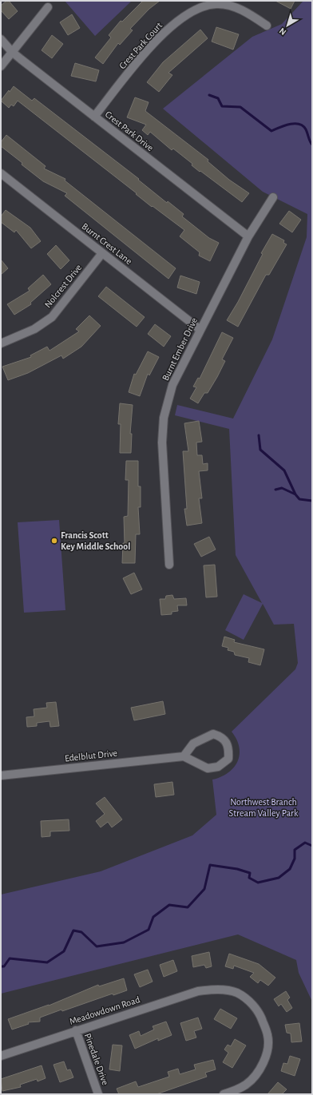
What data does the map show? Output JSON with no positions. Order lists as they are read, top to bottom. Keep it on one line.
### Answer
{"streets":{"street":["Crest Park Court","Crest Park Drive","Burnt Crest Lane","Nolcrest Drive","Burnt Ember Drive","Edelblut Drive","Meadowdown Road","Pinedale Drive"]},"crossings":[["Crest Park Court","Crest Park Drive"],["Crest Park Drive","Burnt Ember Drive"],["Burnt Crest Lane","Nolcrest Drive"],["Burnt Crest Lane","Burnt Ember Drive"],["Meadowdown Road","Pinedale Drive"]],"parks":["Northwest Branch Stream Valley Park"],"places":["Francis Scott Key Middle School"],"north":"bottom left"}
